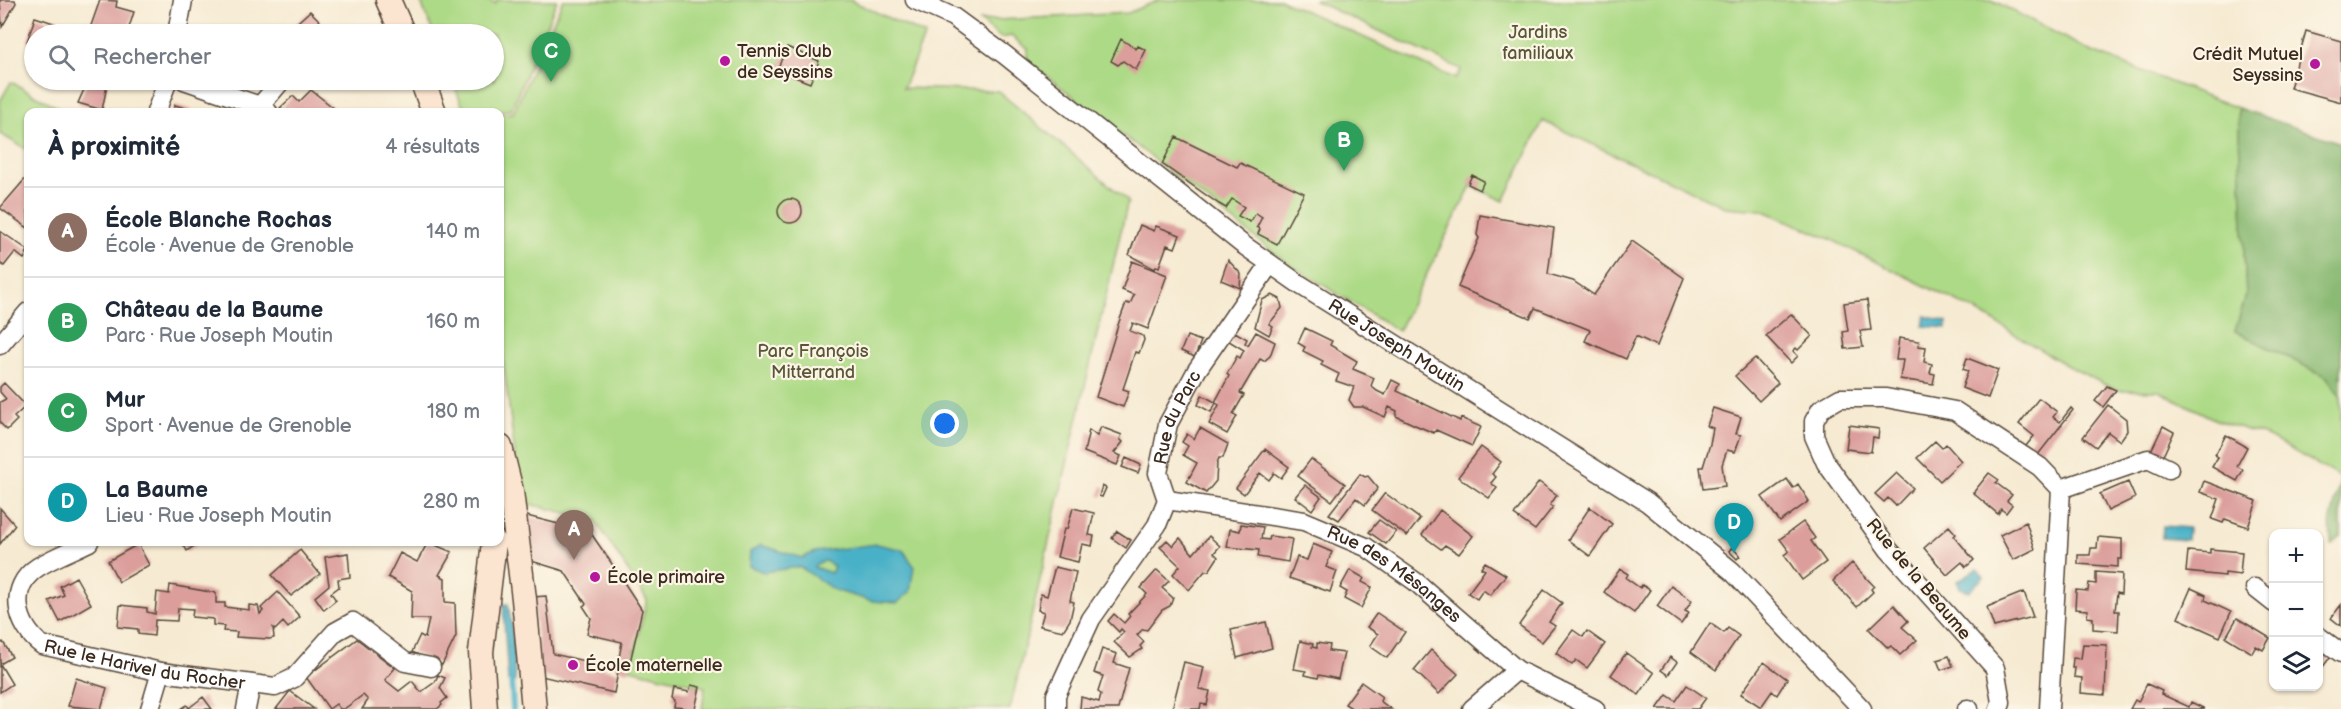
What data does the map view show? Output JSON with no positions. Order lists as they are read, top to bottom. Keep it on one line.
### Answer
{"streets":{"street":["Rue Joseph Moutin","Rue du Parc","Rue des Mésanges","Rue de la Beaume","Rue le Harivel du Rocher"]},"crossings":[["Rue Joseph Moutin","Rue du Parc"],["Rue du Parc","Rue des Mésanges"]],"parks":["Jardins familiaux","Parc François Mitterrand"],"places":["Tennis Club de Seyssins","Crédit Mutuel Seyssins","École primaire","École maternelle"],"page":{"search":"Rechercher","pins":["C","B","D","A"],"heading":["À proximité","4 résultats"],"list":[{"mark":"A","name":"École Blanche Rochas","note":"École · Avenue de Grenoble","value":"140 m"},{"mark":"B","name":"Château de la Baume","note":"Parc · Rue Joseph Moutin","value":"160 m"},{"mark":"C","name":"Mur","note":"Sport · Avenue de Grenoble","value":"180 m"},{"mark":"D","name":"La Baume","note":"Lieu · Rue Joseph Moutin","value":"280 m"}],"map_buttons":["+","−"]}}
